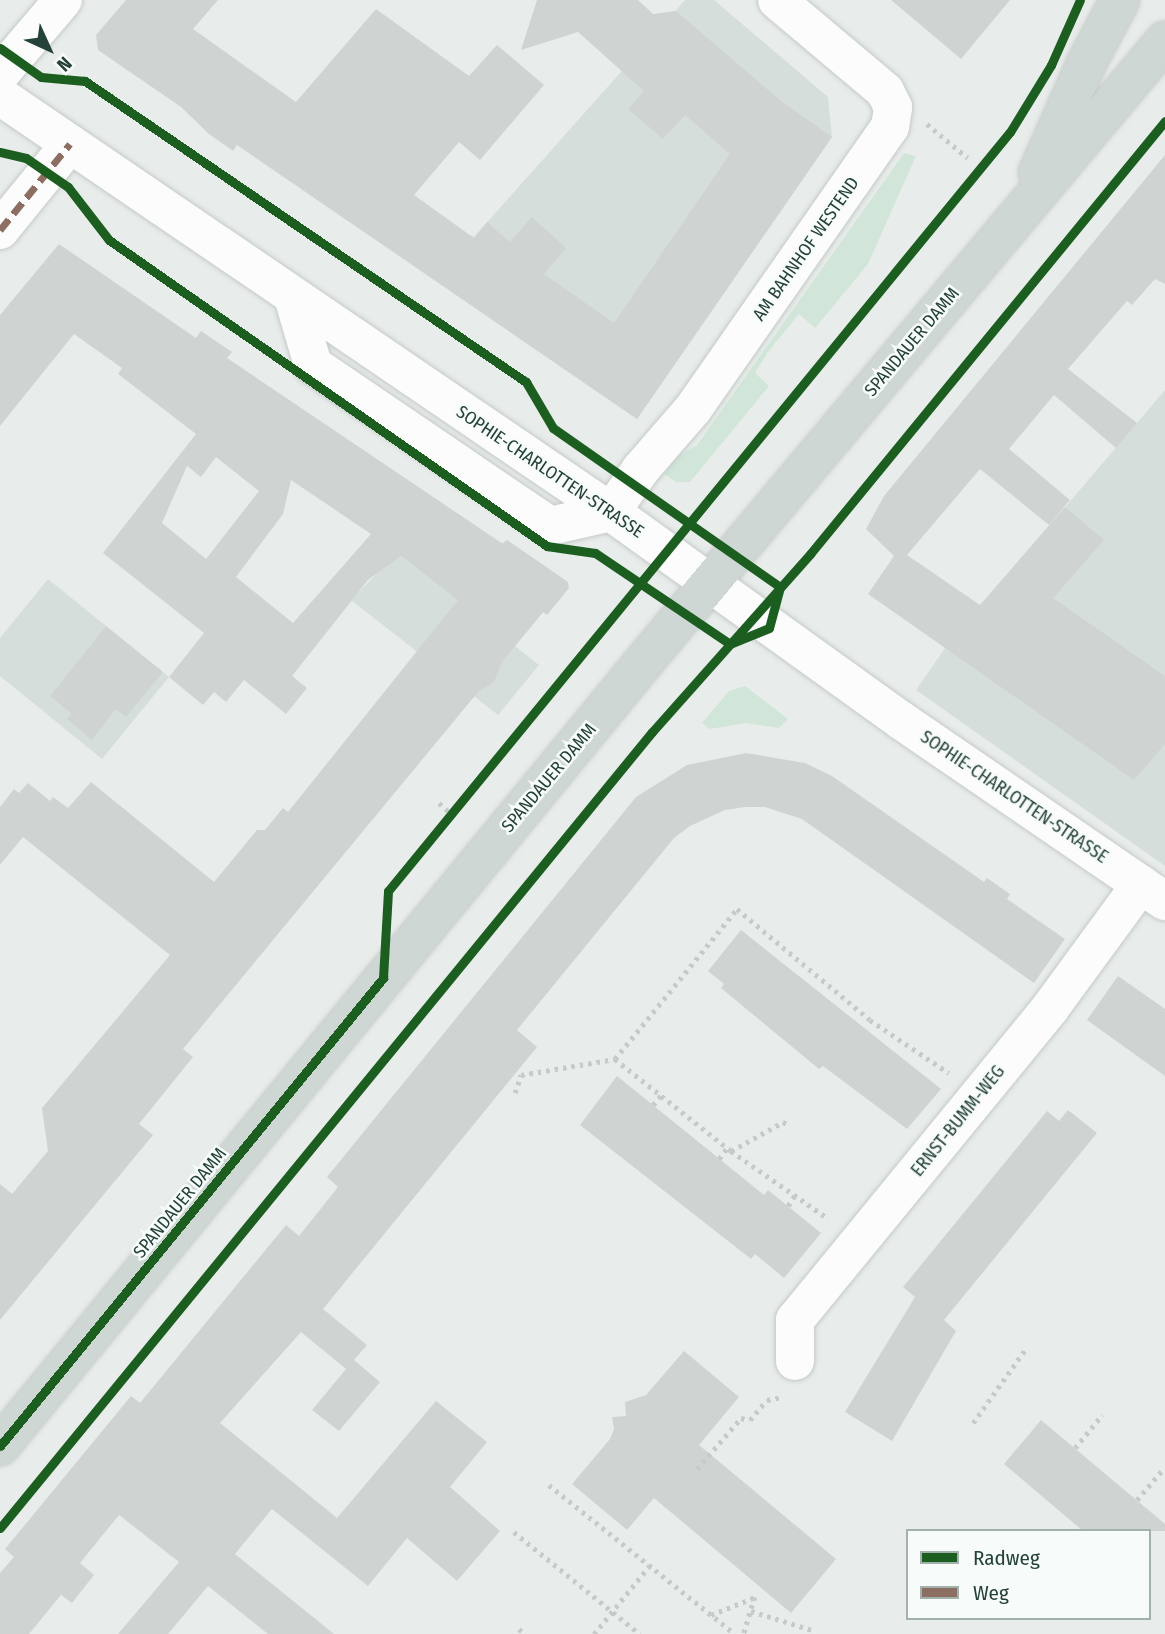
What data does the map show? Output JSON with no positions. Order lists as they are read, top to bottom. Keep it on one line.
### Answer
{"streets":{"main road":["SPANDAUER DAMM"],"street":["AM BAHNHOF WESTEND","SOPHIE-CHARLOTTEN-STRASSE","ERNST-BUMM-WEG"]},"crossings":[["AM BAHNHOF WESTEND","SOPHIE-CHARLOTTEN-STRASSE"],["SPANDAUER DAMM","SOPHIE-CHARLOTTEN-STRASSE"],["SOPHIE-CHARLOTTEN-STRASSE","ERNST-BUMM-WEG"]],"legend":["Radweg","Weg"],"north":"bottom right"}
